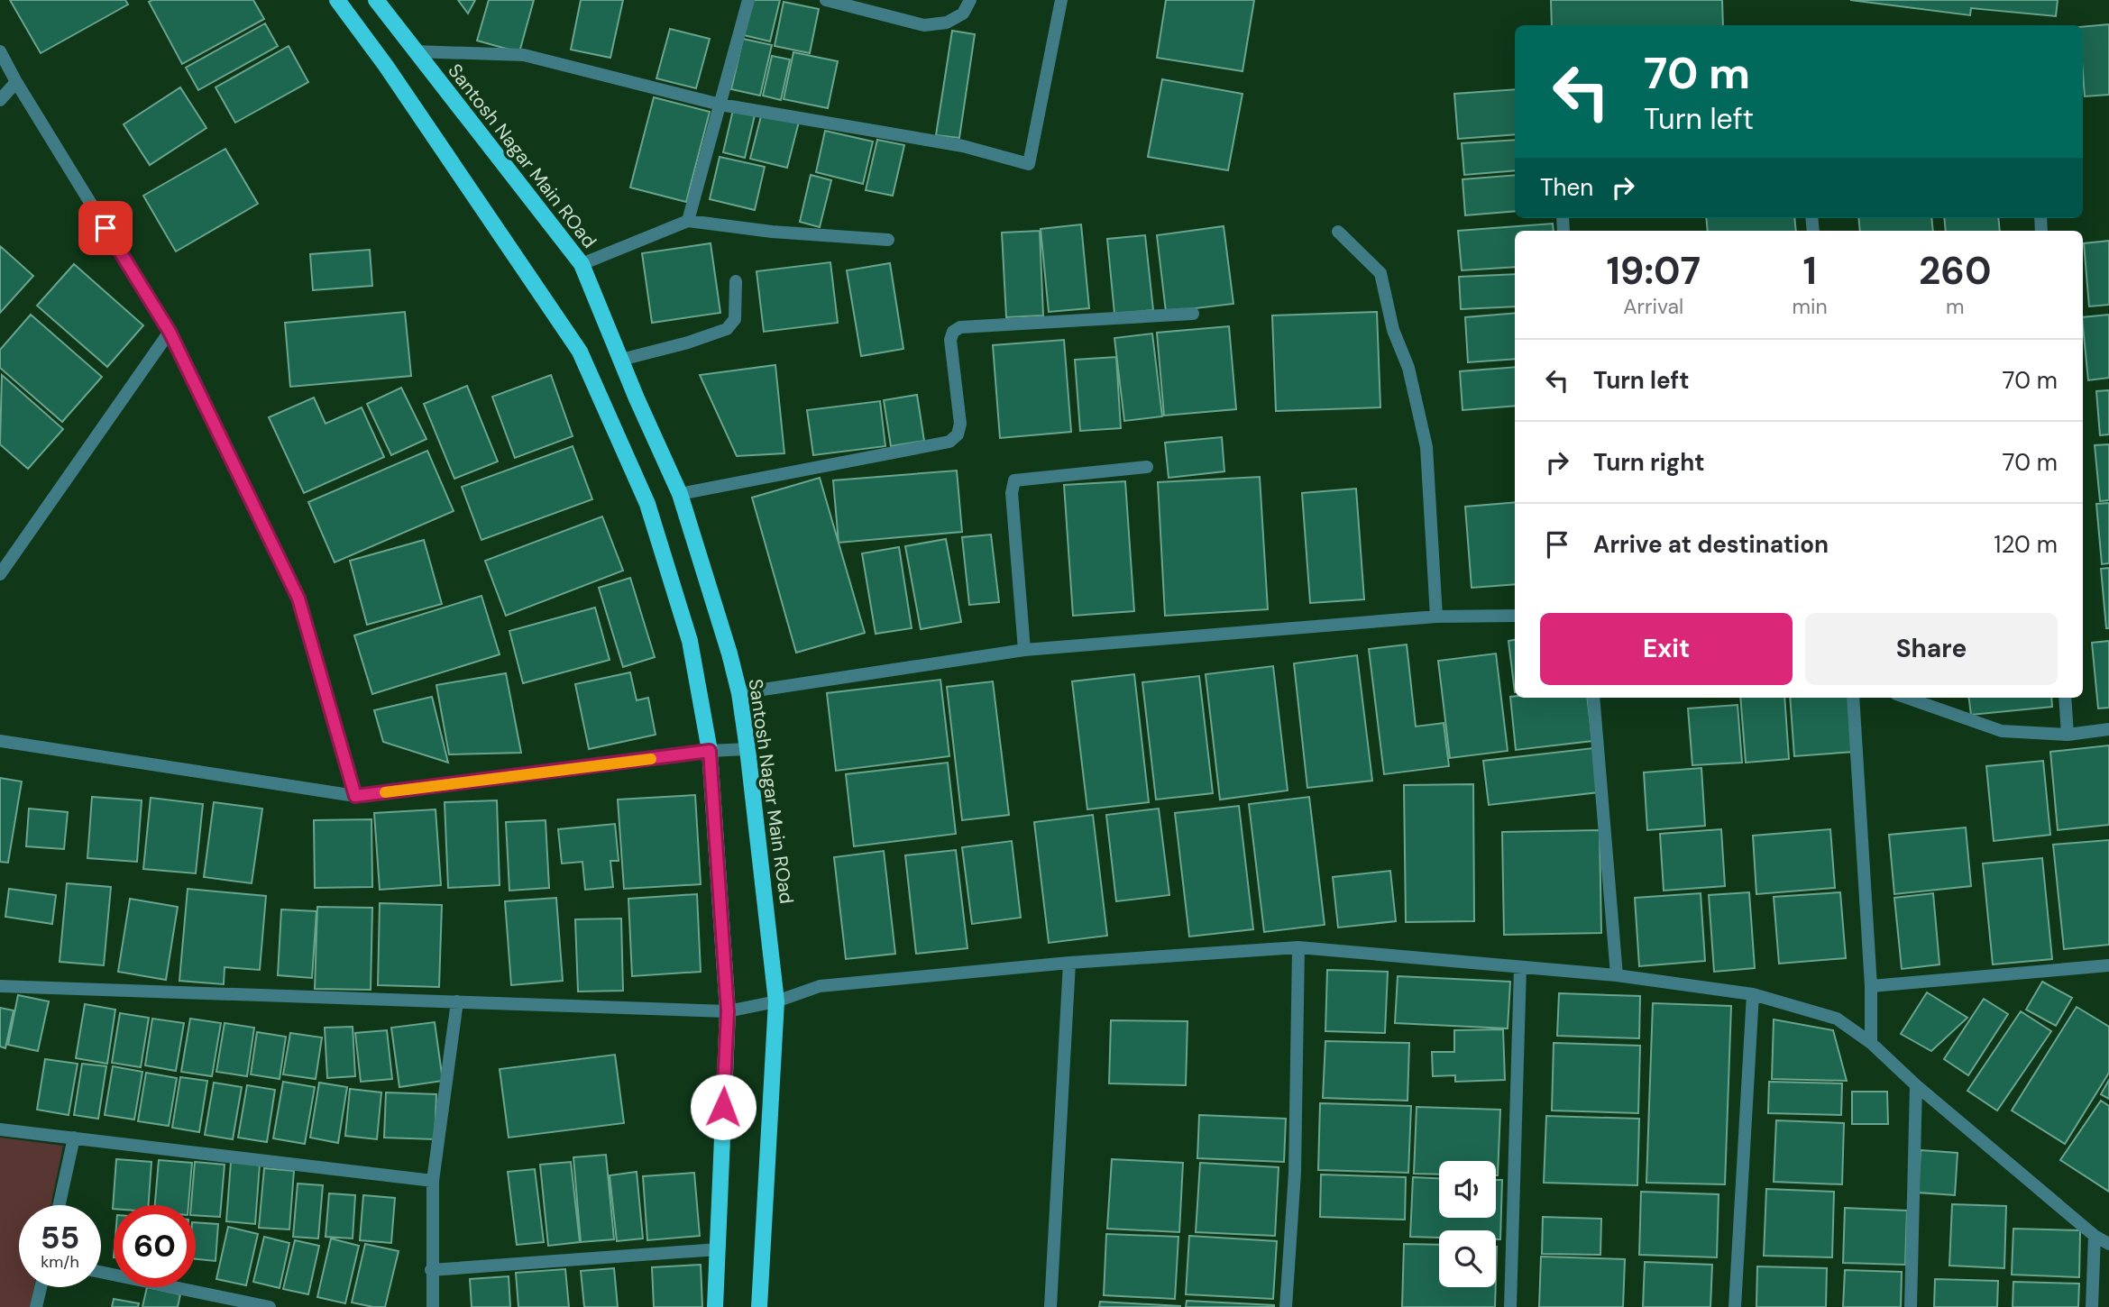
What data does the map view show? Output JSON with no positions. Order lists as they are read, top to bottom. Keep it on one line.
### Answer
{"streets":{"main road":["Santosh Nagar Main ROad"]},"page":{"turn":["70 m","Turn left"],"then":"Then","eta":["19:07","Arrival","1","min","260","m"],"list":[{"name":"Turn left","value":"70 m"},{"name":"Turn right","value":"70 m"},{"name":"Arrive at destination","value":"120 m"}],"buttons":["Exit","Share"],"speed":"55 km/h","limit":"60"}}
